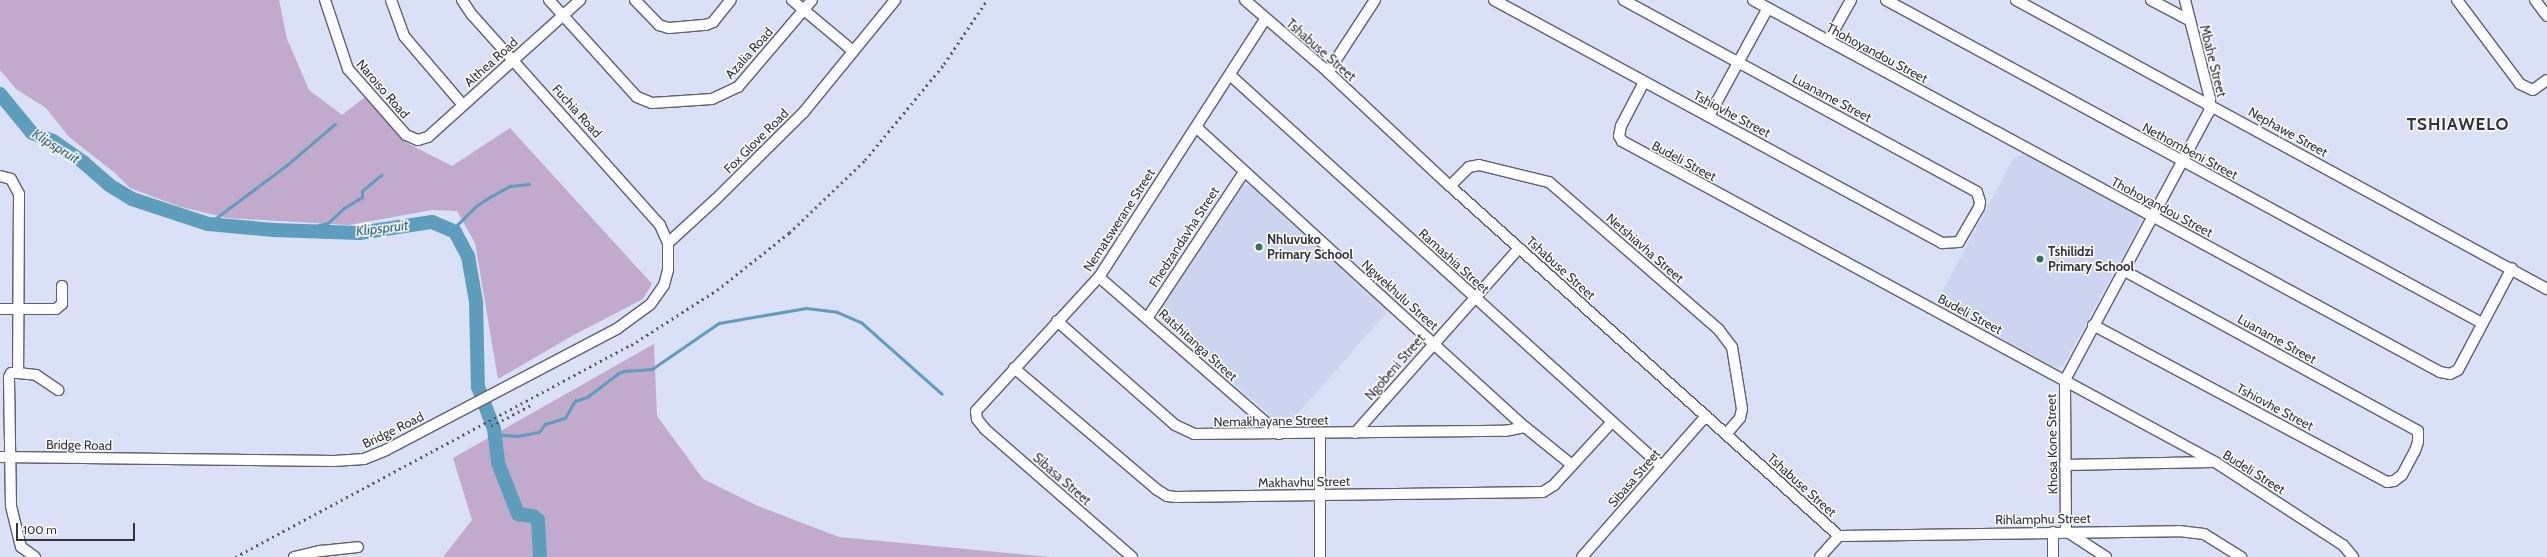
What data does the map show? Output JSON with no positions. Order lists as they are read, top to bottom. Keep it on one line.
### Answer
{"streets":{"street":["Tshabuse Street","Azalia Road","Thohoyandou Street","Mbahe Street","Althea Road","Naroiso Road","Luaname Street","Fuchia Road","Tshiovhe Street","Nephawe Street","Fox Glove Road","Nethombeni Street","Budeli Street","Nematswerane Street","Fhedzandavha Street","Netshiavha Street","Ramashia Street","Ngwekhulu Street","Ratshitanga Street","Ngobeni Street","Nemakhayane Street","Bridge Road","Khosa Kone Street","Sibasa Street","Makhavhu Street","Rihlamphu Street"]},"crossings":[["Tshabuse Street","Nematswerane Street"],["Tshabuse Street","Netshiavha Street"],["Tshabuse Street","Ngobeni Street"],["Tshabuse Street","Sibasa Street"],["Tshabuse Street","Rihlamphu Street"],["Azalia Road","Althea Road"],["Thohoyandou Street","Mbahe Street"],["Thohoyandou Street","Nephawe Street"],["Thohoyandou Street","Nethombeni Street"],["Mbahe Street","Luaname Street"],["Mbahe Street","Tshiovhe Street"],["Mbahe Street","Nephawe Street"],["Mbahe Street","Nethombeni Street"],["Mbahe Street","Budeli Street"],["Mbahe Street","Khosa Kone Street"],["Althea Road","Naroiso Road"],["Althea Road","Fuchia Road"],["Luaname Street","Tshiovhe Street"],["Fuchia Road","Fox Glove Road"],["Fuchia Road","Bridge Road"],["Tshiovhe Street","Budeli Street"],["Fox Glove Road","Bridge Road"],["Budeli Street","Khosa Kone Street"],["Nematswerane Street","Ramashia Street"],["Nematswerane Street","Ngwekhulu Street"],["Nematswerane Street","Ratshitanga Street"],["Nematswerane Street","Nemakhayane Street"],["Nematswerane Street","Sibasa Street"],["Nematswerane Street","Makhavhu Street"],["Fhedzandavha Street","Ngwekhulu Street"],["Fhedzandavha Street","Ratshitanga Street"],["Ramashia Street","Ngobeni Street"],["Ramashia Street","Sibasa Street"],["Ramashia Street","Makhavhu Street"],["Ngwekhulu Street","Ngobeni Street"],["Ngwekhulu Street","Nemakhayane Street"],["Ngwekhulu Street","Makhavhu Street"],["Ratshitanga Street","Nemakhayane Street"],["Ngobeni Street","Nemakhayane Street"],["Khosa Kone Street","Rihlamphu Street"]],"districts":["TSHIAWELO"],"water":["Klipspruit"],"places":["Nhluvuko Primary School","Tshilidzi Primary School"],"scale_bar":"100 m"}
